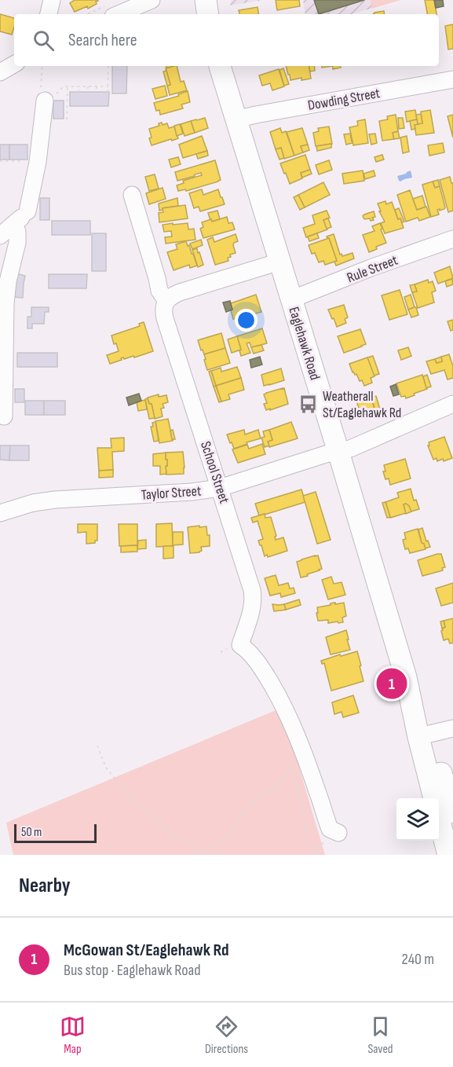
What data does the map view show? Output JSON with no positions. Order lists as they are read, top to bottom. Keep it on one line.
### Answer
{"streets":{"main road":["Eaglehawk Road"],"street":["Dowding Street","Rule Street","School Street","Taylor Street"]},"crossings":[["Dowding Street","Eaglehawk Road"],["Rule Street","Eaglehawk Road"],["Eaglehawk Road","Taylor Street"],["School Street","Taylor Street"]],"places":{"bus stop":["Weatherall St/Eaglehawk Rd"]},"scale_bar":"50 m","page":{"search":"Search here","pins":"1","scale":"50 m","heading":"Nearby","list":[{"mark":"1","name":"McGowan St/Eaglehawk Rd","note":"Bus stop · Eaglehawk Road","value":"240 m"}],"nav":["Map","Directions","Saved"]}}
